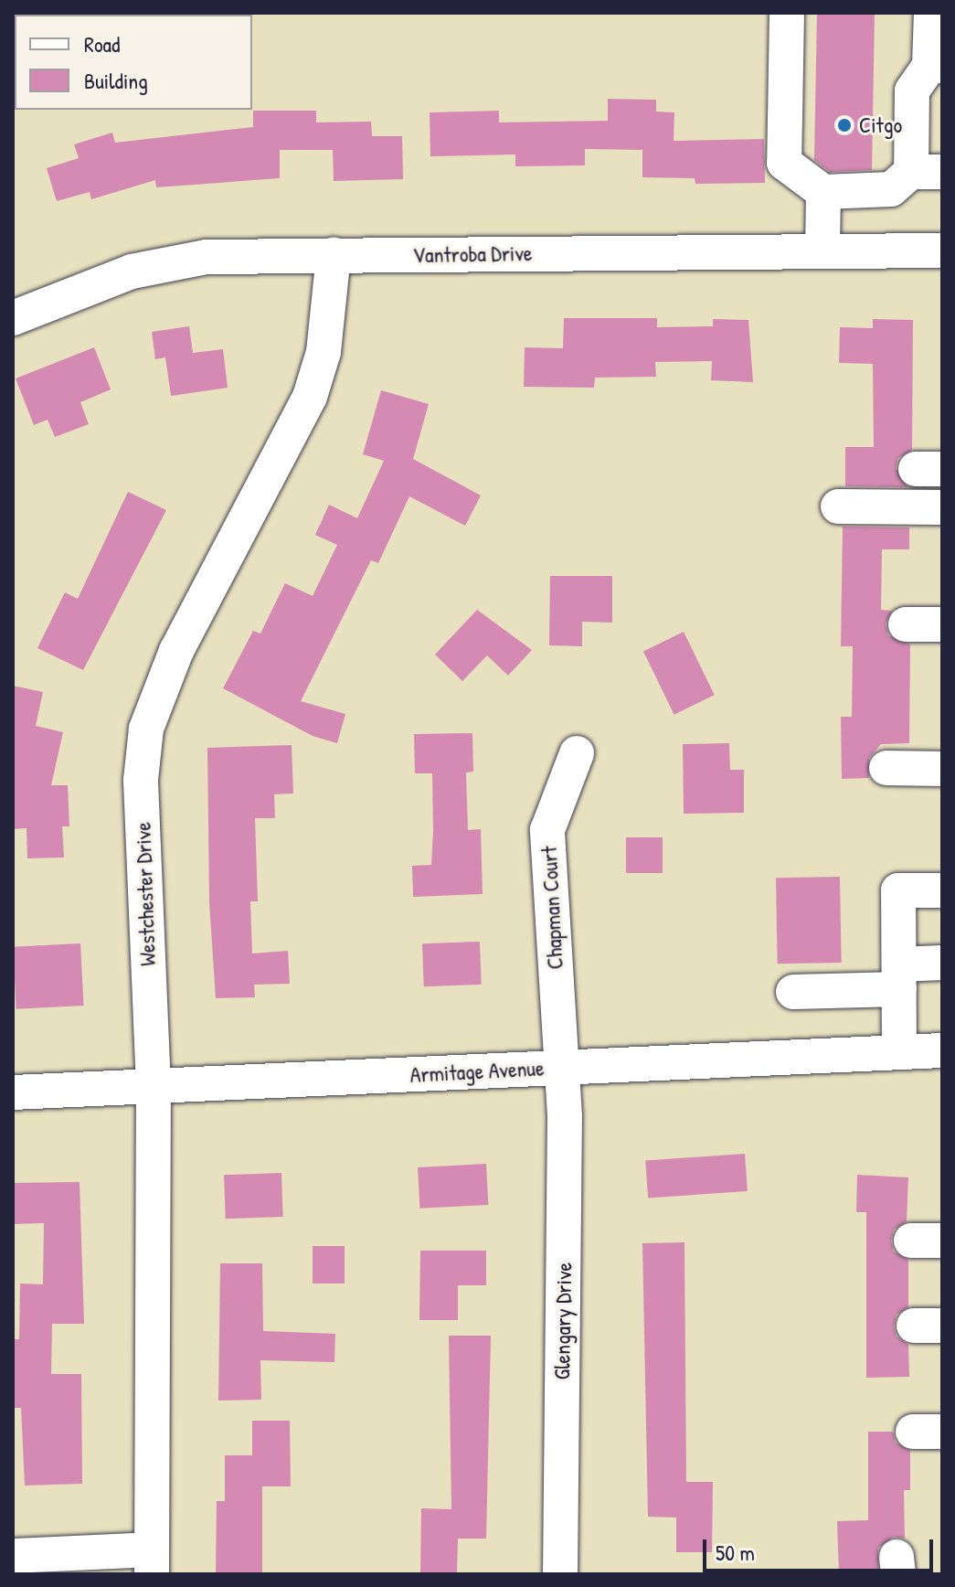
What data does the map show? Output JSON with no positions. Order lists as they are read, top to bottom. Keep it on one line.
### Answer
{"streets":{"street":["Vantroba Drive","Westchester Drive","Chapman Court","Armitage Avenue","Glengary Drive"]},"crossings":[["Vantroba Drive","Westchester Drive"],["Westchester Drive","Armitage Avenue"],["Chapman Court","Armitage Avenue"],["Chapman Court","Glengary Drive"],["Armitage Avenue","Glengary Drive"]],"places":["Citgo"],"legend":["Road","Building"],"scale_bar":"50 m"}
